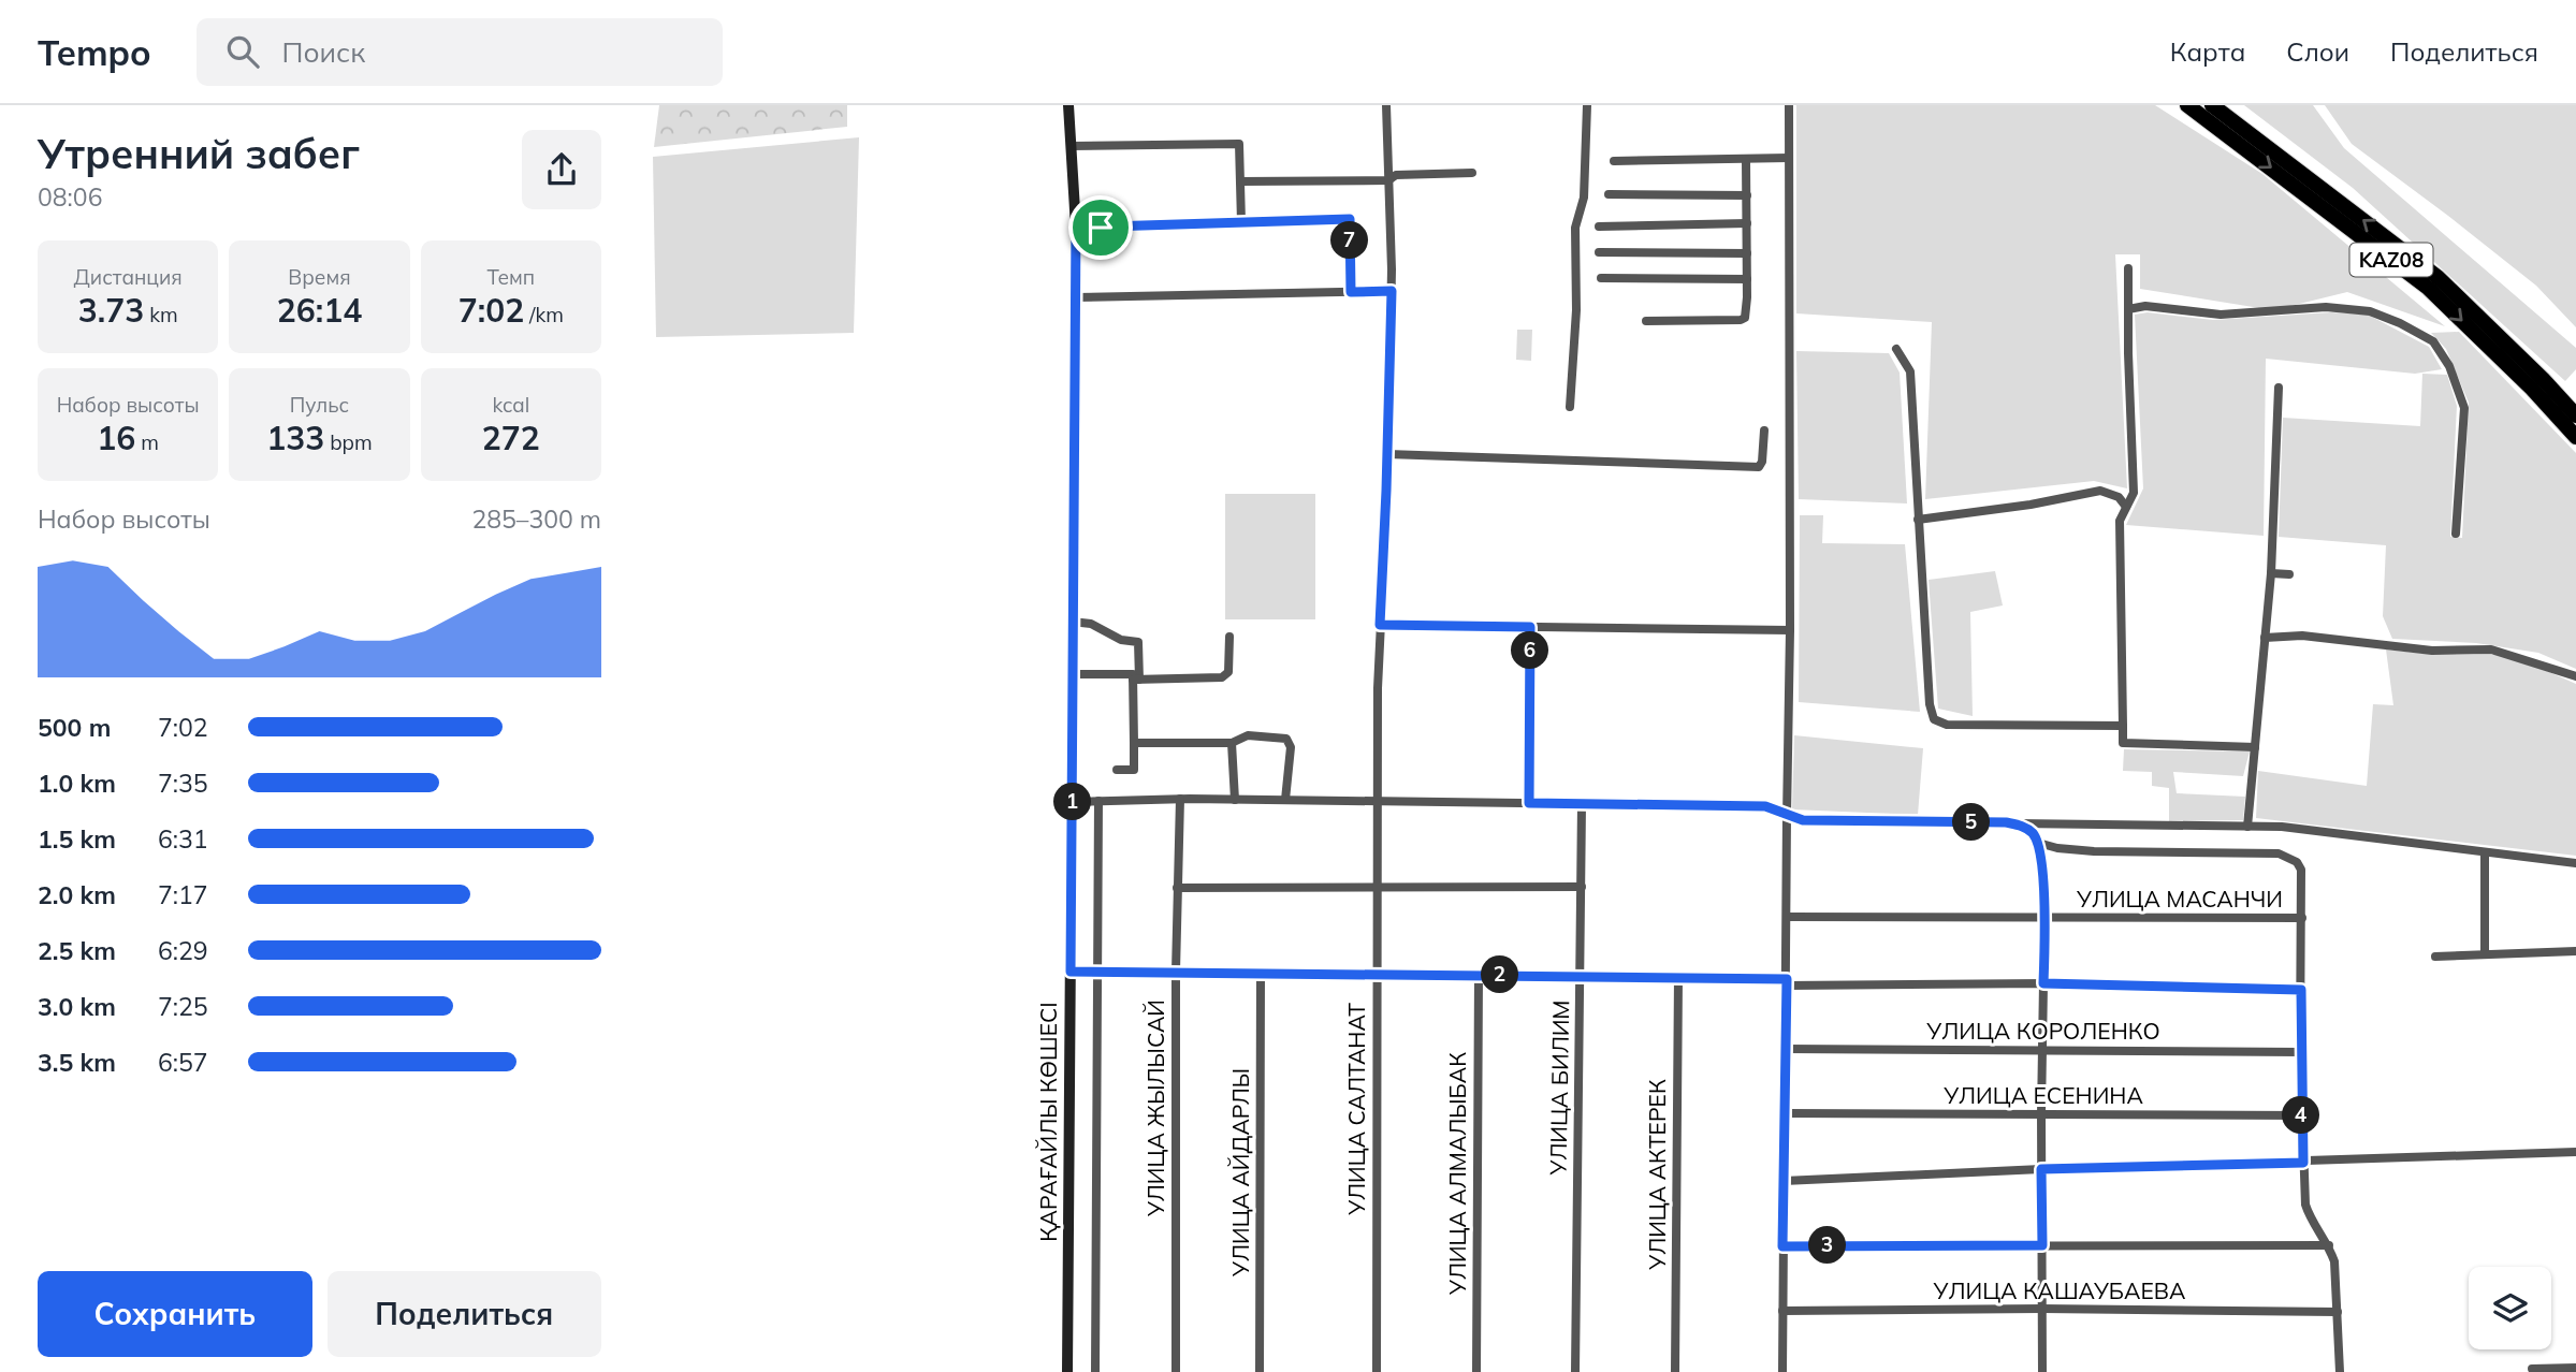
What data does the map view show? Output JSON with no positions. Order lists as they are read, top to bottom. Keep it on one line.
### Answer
{"streets":{"highway":["KAZ08"],"street":["УЛИЦА МАСАНЧИ","УЛИЦА КОРОЛЕНКО","УЛИЦА БИЛИМ","УЛИЦА ЕСЕНИНА","УЛИЦА ЖЫЛЫСАЙ","УЛИЦА САЛТАНАТ","ҚАРАҒАЙЛЫ КӨШЕСІ","УЛИЦА АЙДАРЛЫ","УЛИЦА АЛМАЛЫБАК","УЛИЦА АКТЕРЕК","УЛИЦА КАШАУБАЕВА"]},"page":{"header":"Tempo","search":"Поиск","nav":["Карта","Слои","Поделиться"],"heading":["Утренний забег","08:06"],"pins":["7","6","1","5","2","4","3"],"stats":[["Дистанция","3.73 km"],["Время","26:14"],["Темп","7:02 /km"],["Набор высоты","16 m"],["Пульс","133 bpm"],["kcal","272"]],"chart":["Набор высоты","285–300 m"],"list":[{"name":"500 m","note":"7:02"},{"name":"1.0 km","note":"7:35"},{"name":"1.5 km","note":"6:31"},{"name":"2.0 km","note":"7:17"},{"name":"2.5 km","note":"6:29"},{"name":"3.0 km","note":"7:25"},{"name":"3.5 km","note":"6:57"}],"buttons":["Сохранить","Поделиться"]}}
